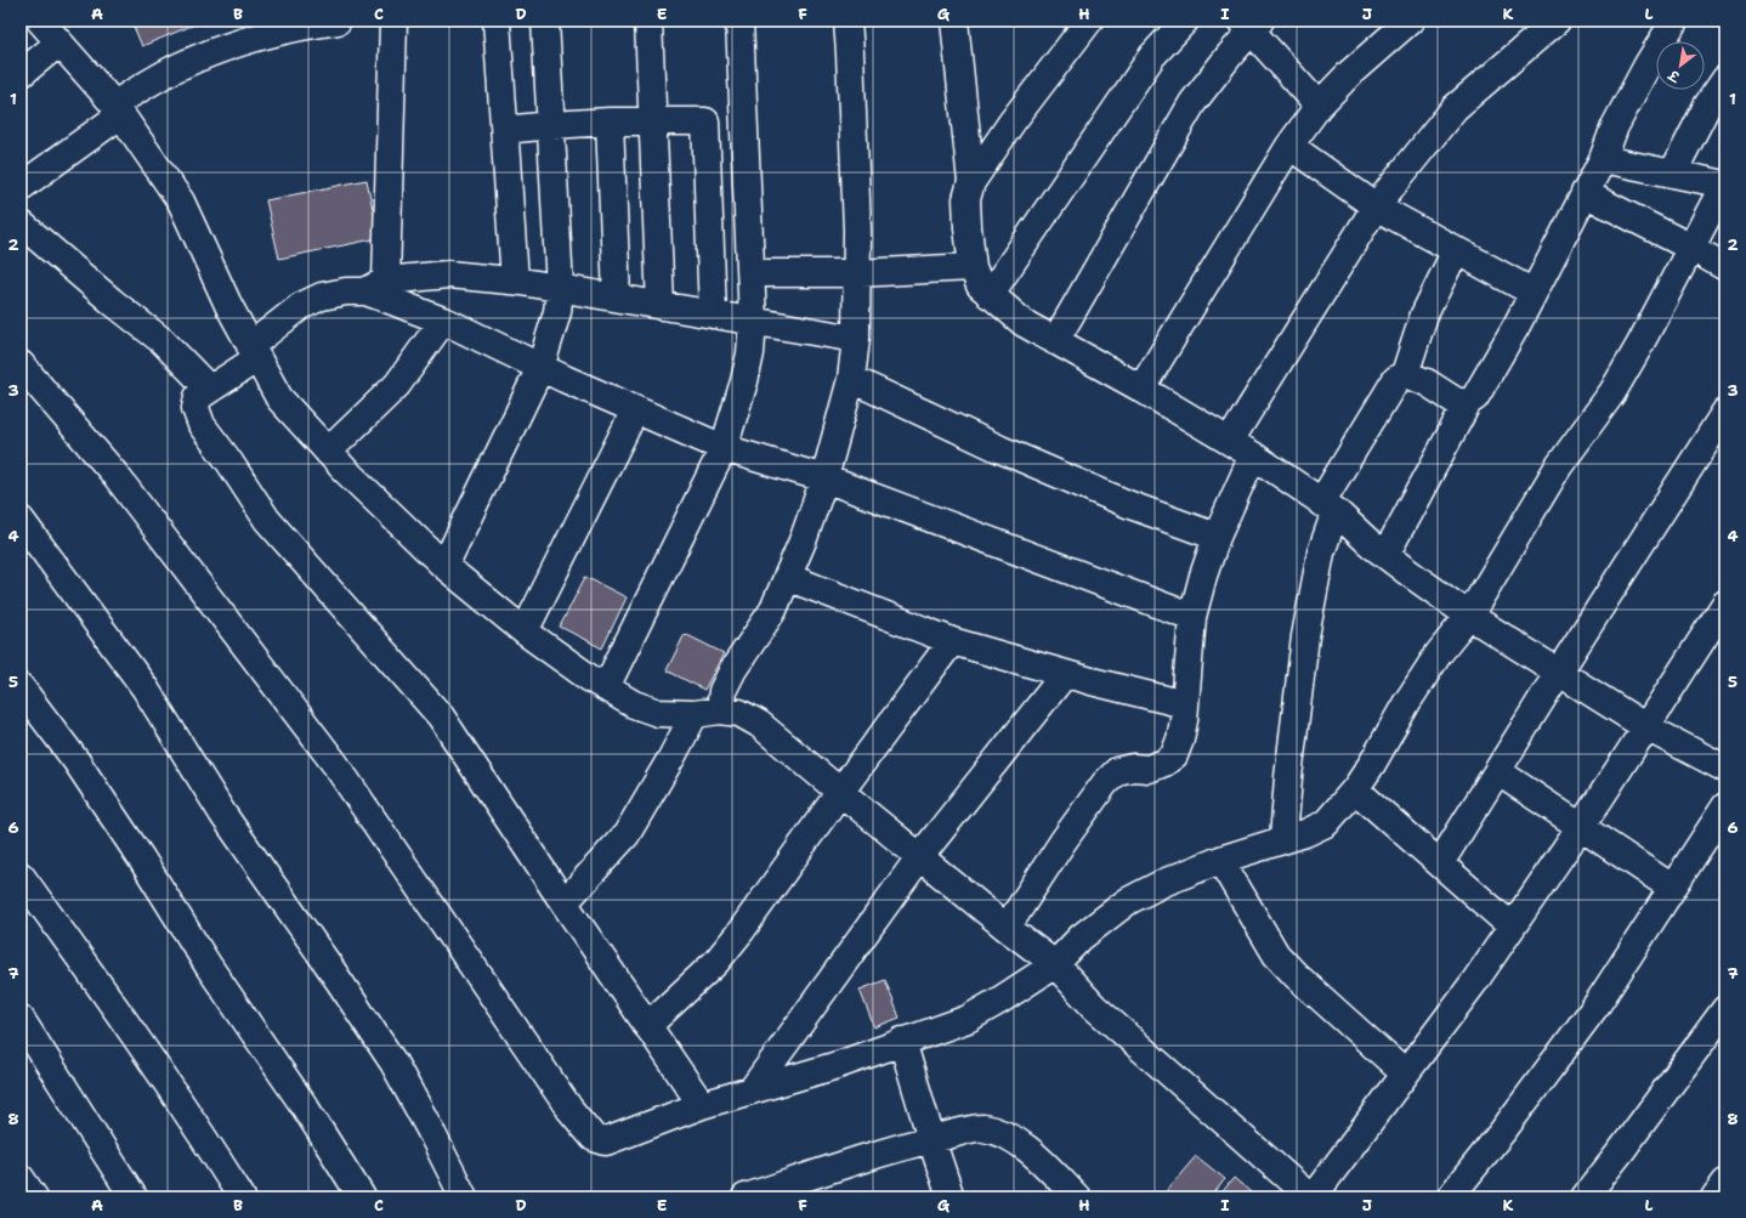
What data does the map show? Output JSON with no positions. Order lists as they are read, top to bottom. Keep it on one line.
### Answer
{"north":"bottom left","grid":{"columns":["A","B","C","D","E","F","G","H","I","J","K","L"],"rows":["1","2","3","4","5","6","7","8"]}}
